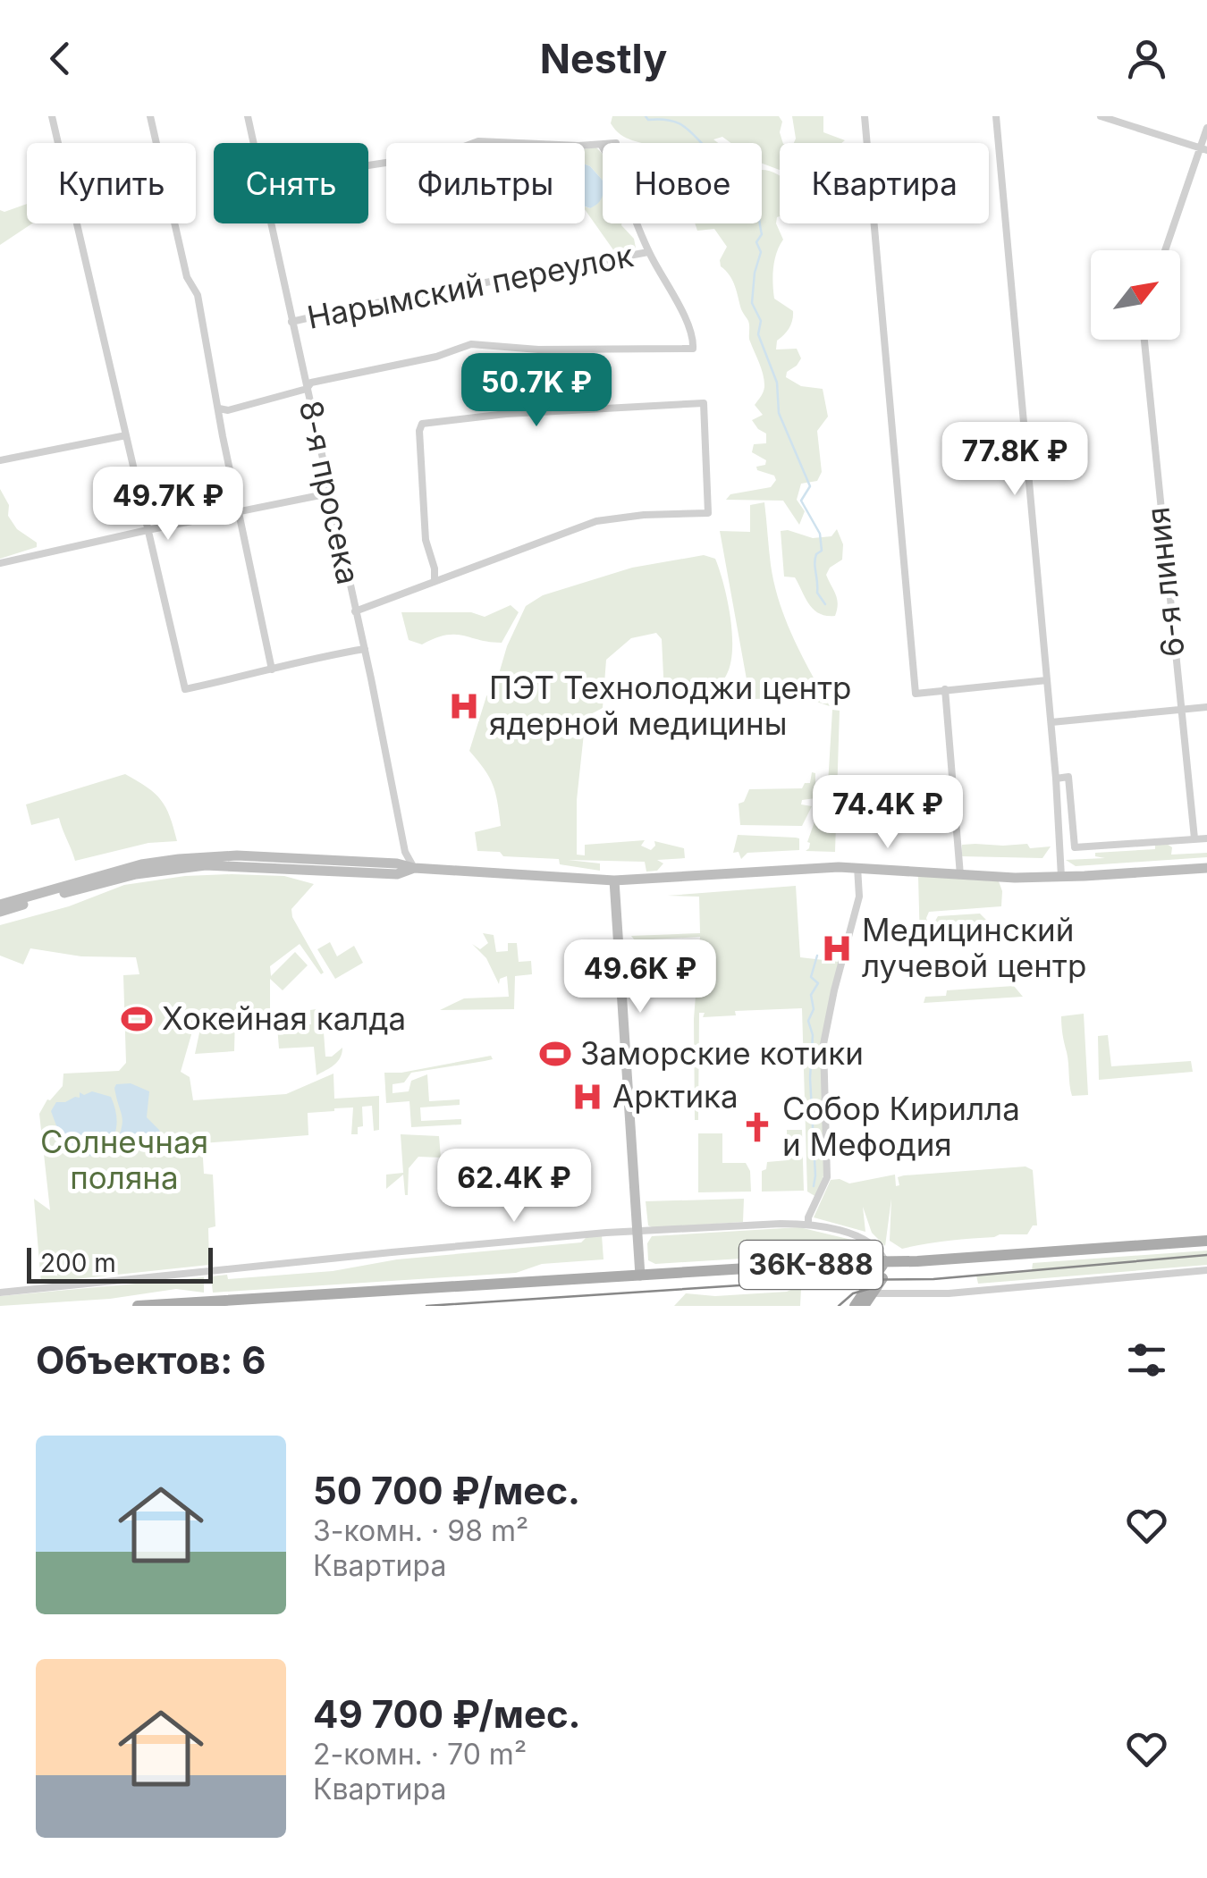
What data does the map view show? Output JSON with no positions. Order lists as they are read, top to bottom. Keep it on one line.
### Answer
{"streets":{"main road":["36К-888"],"street":["Нарымский переулок","8-я просека","6-я линия"]},"crossings":[["Нарымский переулок","8-я просека"]],"parks":["Солнечная поляна"],"places":{"hospital":["ПЭТ Технолоджи центр ядерной медицины","Медицинский лучевой центр","Арктика"],"sports":["Хокейная калда","Заморские котики"],"church":["Собор Кирилла и Мефодия"]},"scale_bar":"200 m","north":"top right","page":{"header":"Nestly","chip":["Купить","Снять","Фильтры","Новое","Квартира"],"price":["50.7K ₽","77.8K ₽","49.7K ₽","74.4K ₽","49.6K ₽","62.4K ₽"],"scale":"200 m","heading":"Объектов: 6","list":[{"name":"50 700 ₽/мес.","note":"3-комн. · 98 m² · Квартира"},{"name":"49 700 ₽/мес.","note":"2-комн. · 70 m² · Квартира"}]}}
